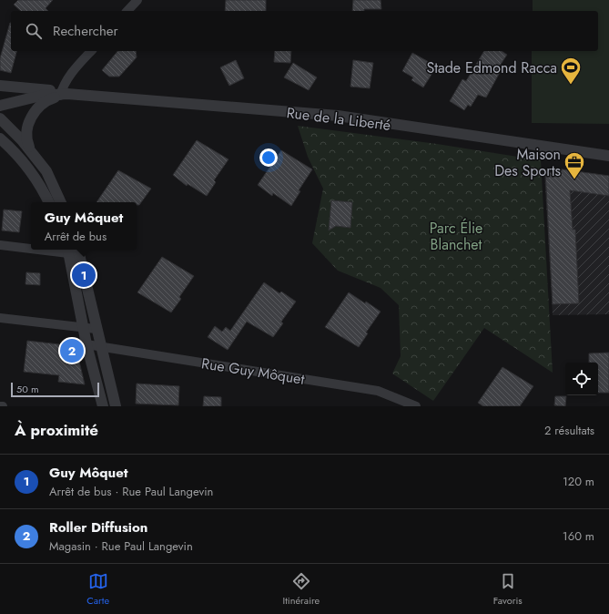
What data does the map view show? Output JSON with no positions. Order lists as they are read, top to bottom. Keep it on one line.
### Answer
{"streets":{"street":["Rue de la Liberté","Rue Guy Môquet"]},"parks":["Parc Élie Blanchet"],"places":{"sports":["Stade Edmond Racca"],"office":["Maison Des Sports"]},"scale_bar":"50 m","page":{"search":"Rechercher","popup":["Guy Môquet","Arrêt de bus"],"pins":["1","2"],"scale":"50 m","heading":["À proximité","2 résultats"],"list":[{"mark":"1","name":"Guy Môquet","note":"Arrêt de bus · Rue Paul Langevin","value":"120 m"},{"mark":"2","name":"Roller Diffusion","note":"Magasin · Rue Paul Langevin","value":"160 m"}],"nav":["Carte","Itinéraire","Favoris"]}}
